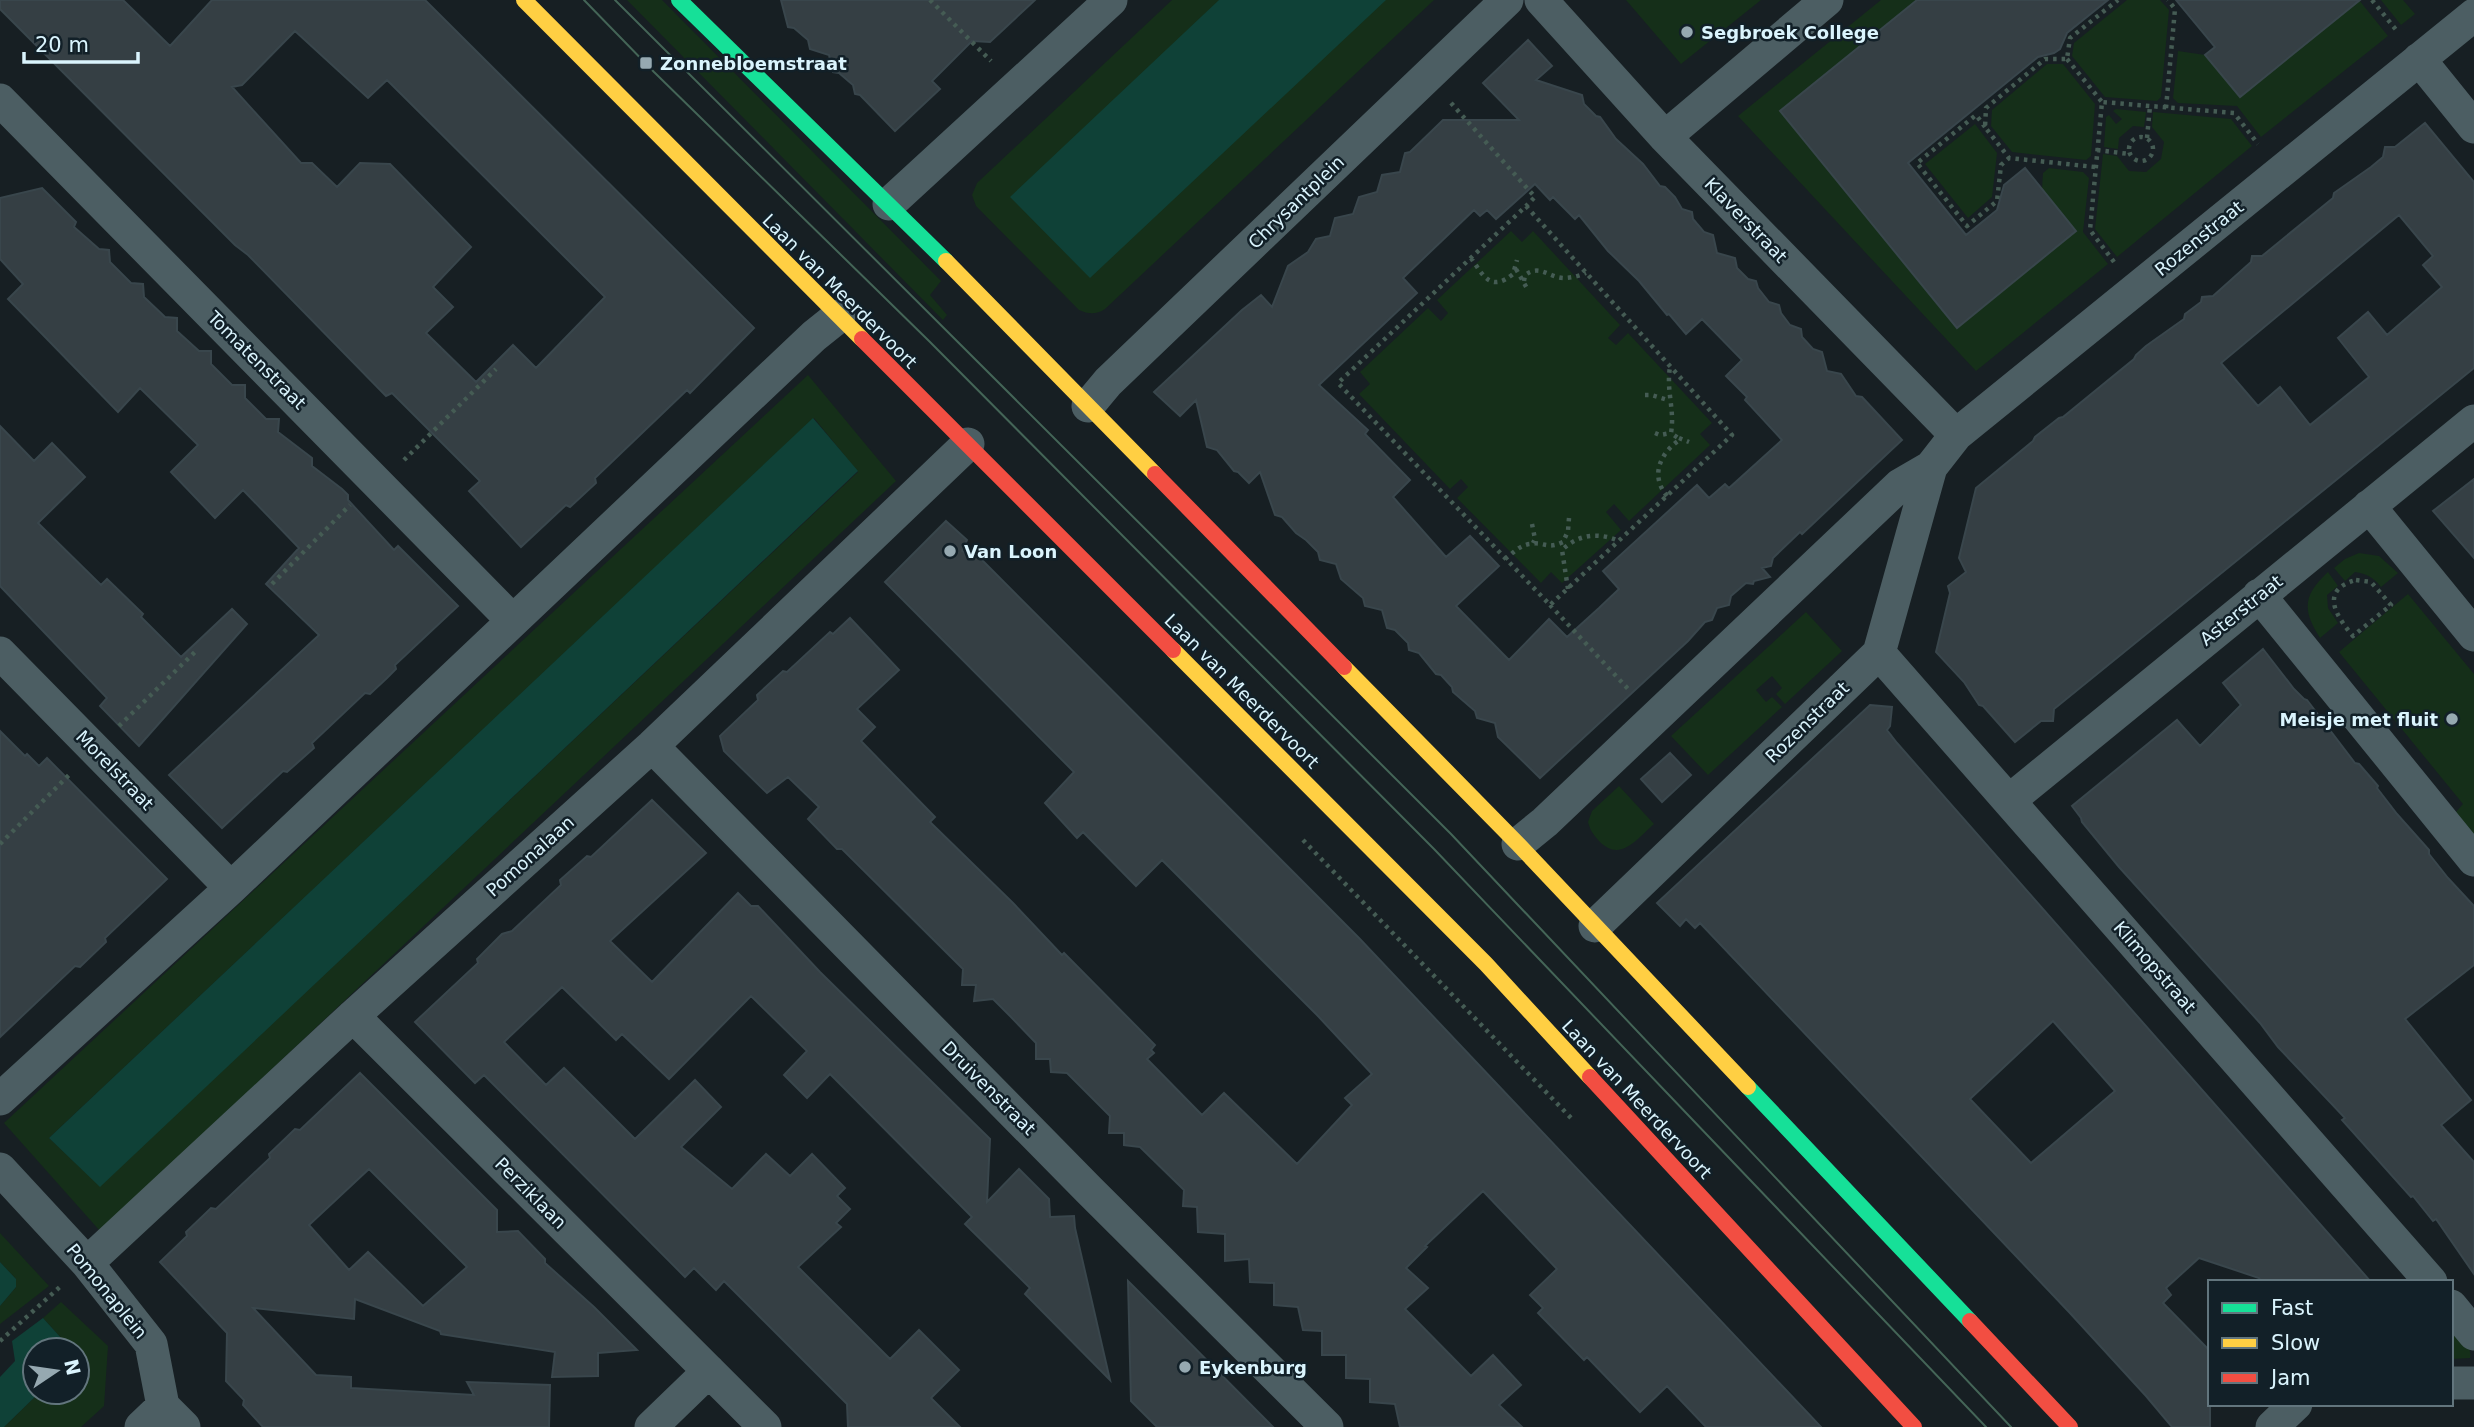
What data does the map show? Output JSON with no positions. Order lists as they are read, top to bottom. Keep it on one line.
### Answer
{"streets":{"street":["Chrysantplein","Klaverstraat","Rozenstraat","Laan van Meerdervoort","Tomatenstraat","Asterstraat","Morelstraat","Pomonalaan","Klimopstraat","Druivenstraat","Perziklaan","Pomonaplein"]},"crossings":[["Klaverstraat","Rozenstraat"],["Rozenstraat","Klimopstraat"],["Laan van Meerdervoort","Pomonalaan"],["Asterstraat","Klimopstraat"],["Pomonalaan","Druivenstraat"],["Pomonalaan","Perziklaan"],["Pomonalaan","Pomonaplein"]],"places":{"other":["Segbroek College","Van Loon","Meisje met fluit","Eykenburg"],"transit":["Zonnebloemstraat"]},"legend":["Fast","Slow","Jam"],"scale_bar":"20 m","north":"right"}
